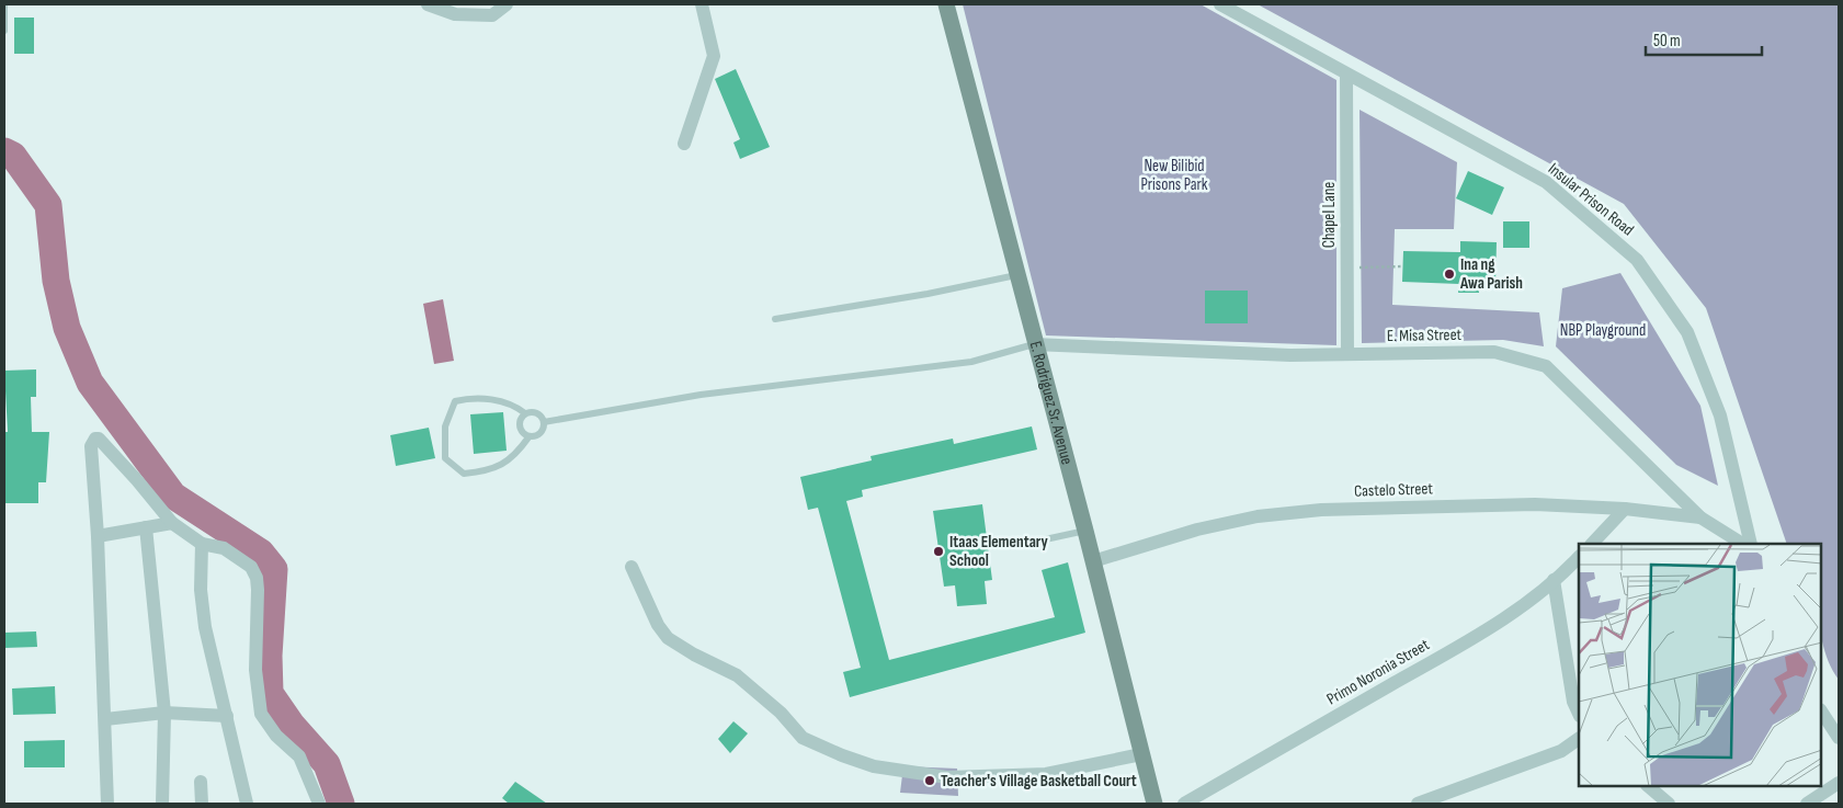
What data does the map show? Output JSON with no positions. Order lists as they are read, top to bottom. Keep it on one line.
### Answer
{"streets":{"street":["Insular Prison Road","Chapel Lane","E. Misa Street","E. Rodriguez Sr. Avenue","Castelo Street","Primo Noronia Street"]},"crossings":[["Insular Prison Road","Chapel Lane"],["Chapel Lane","E. Misa Street"],["E. Misa Street","E. Rodriguez Sr. Avenue"],["E. Misa Street","Castelo Street"],["E. Rodriguez Sr. Avenue","Castelo Street"]],"parks":["New Bilibid Prisons Park","NBP Playground"],"places":["Ina ng Awa Parish","Itaas Elementary School","Teacher's Village Basketball Court"],"scale_bar":"50 m"}
